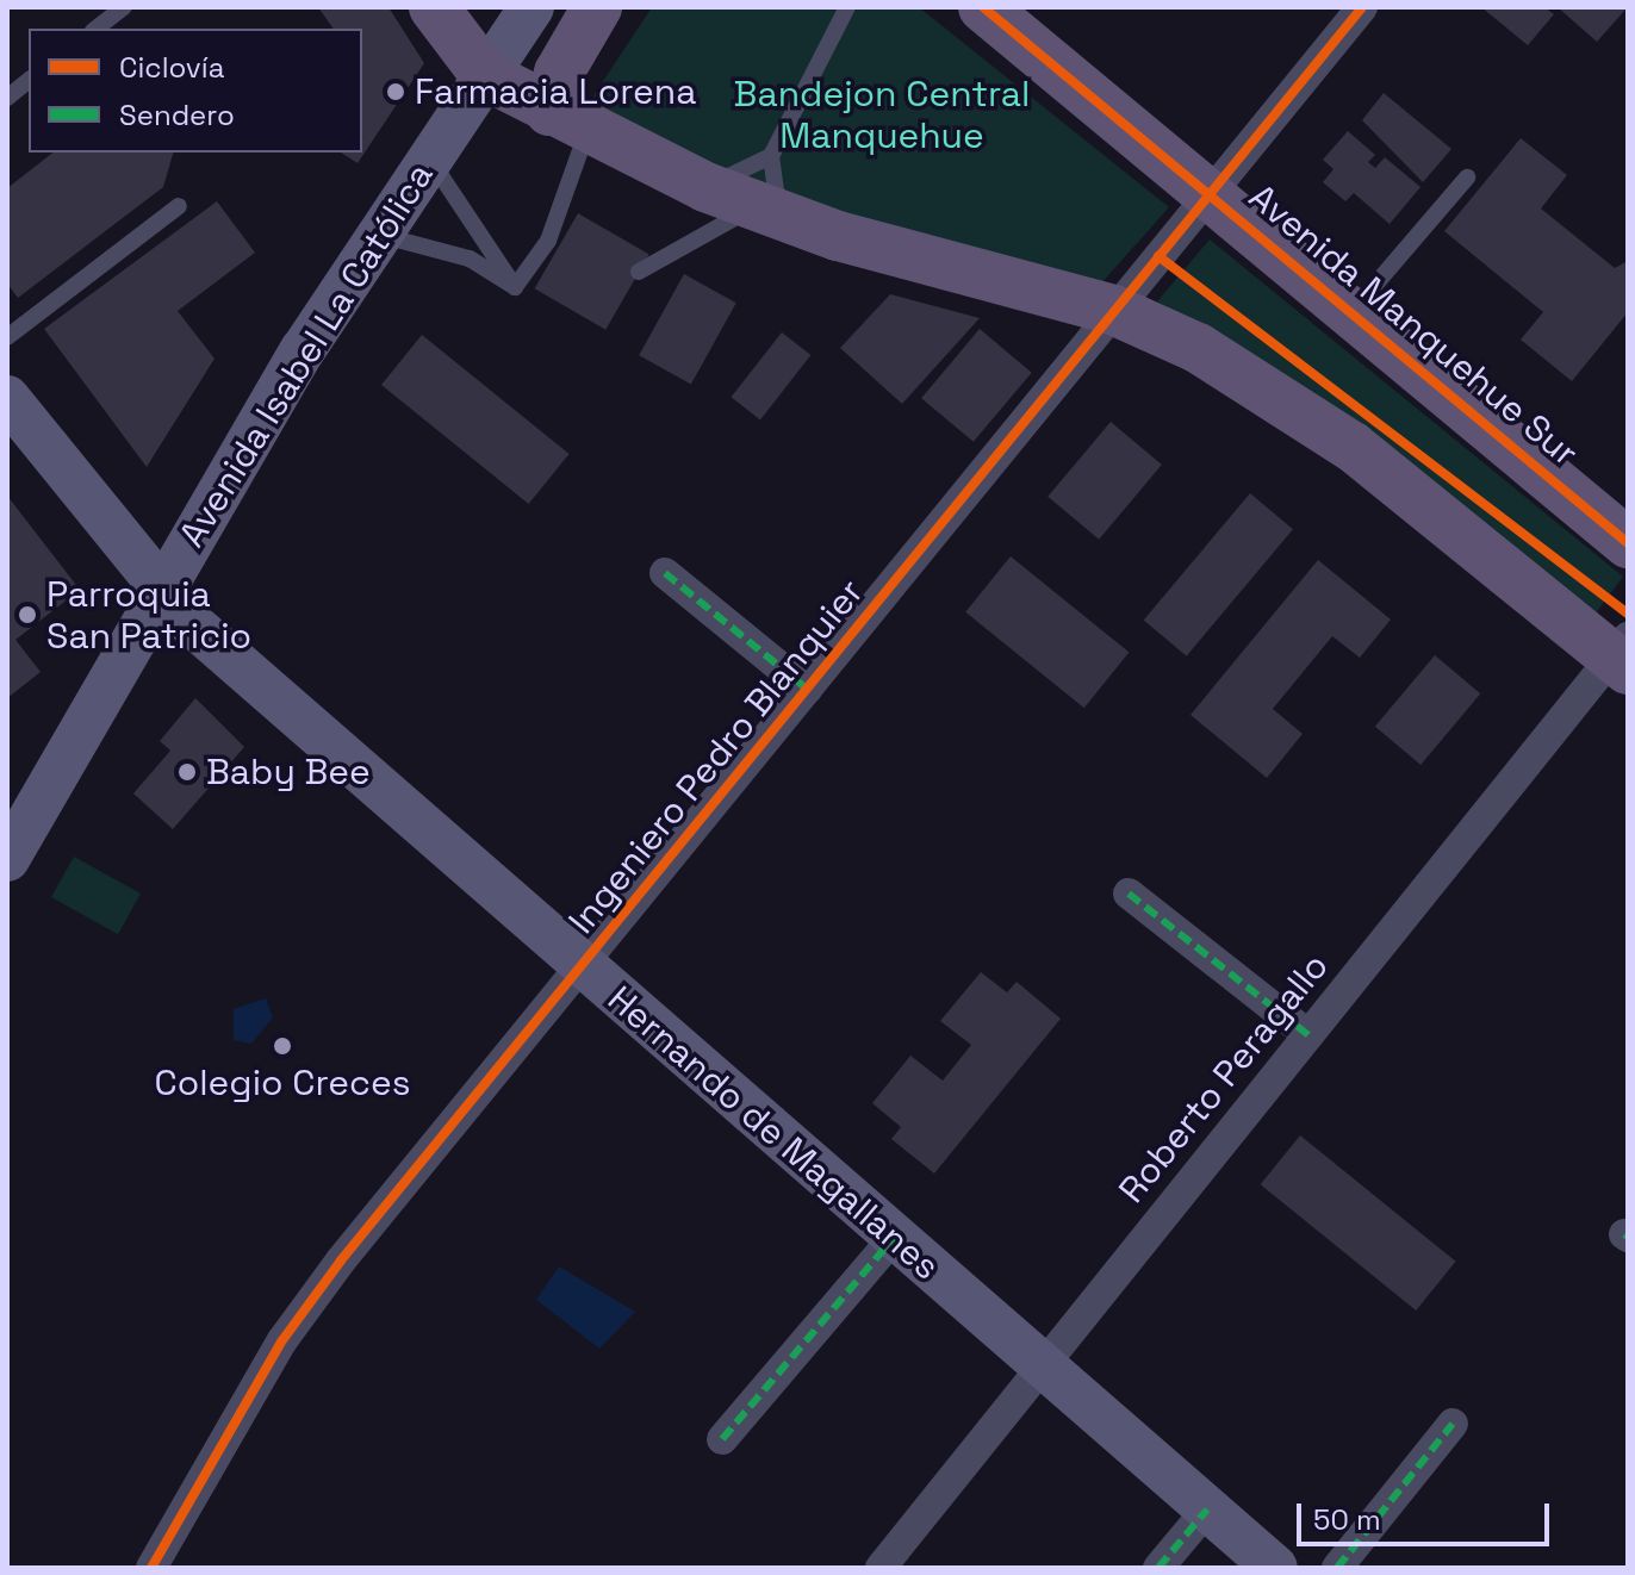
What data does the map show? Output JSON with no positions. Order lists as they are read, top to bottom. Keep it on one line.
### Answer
{"streets":{"main road":["Avenida Manquehue Sur","Avenida Isabel La Católica","Hernando de Magallanes"],"street":["Ingeniero Pedro Blanquier","Roberto Peragallo"]},"crossings":[["Avenida Manquehue Sur","Ingeniero Pedro Blanquier"],["Avenida Isabel La Católica","Hernando de Magallanes"],["Ingeniero Pedro Blanquier","Hernando de Magallanes"],["Roberto Peragallo","Hernando de Magallanes"]],"parks":["Bandejon Central Manquehue"],"places":["Farmacia Lorena","Parroquia San Patricio","Baby Bee","Colegio Creces"],"legend":["Ciclovía","Sendero"],"scale_bar":"50 m"}
